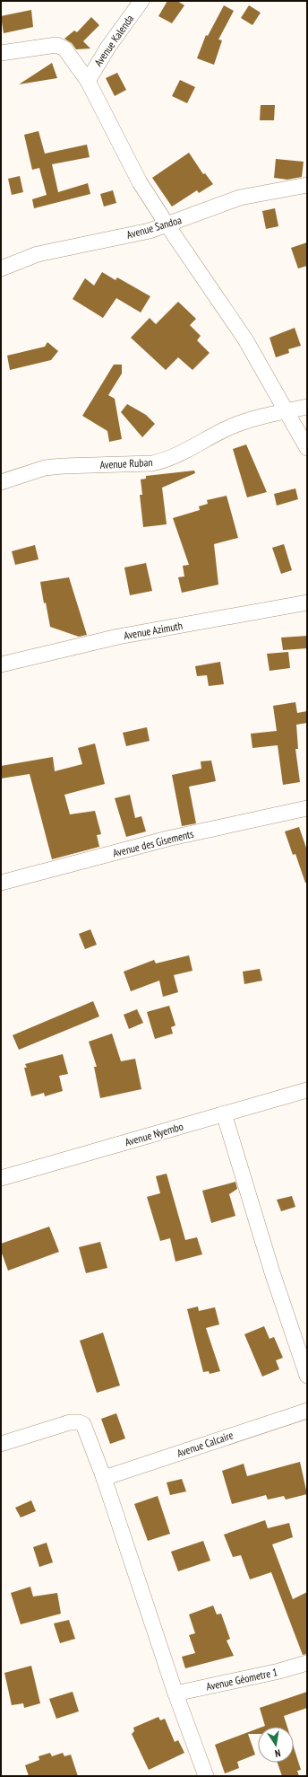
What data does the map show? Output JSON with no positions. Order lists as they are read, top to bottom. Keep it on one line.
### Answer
{"streets":{"street":["Avenue Kalenda","Avenue Sandoa","Avenue Ruban","Avenue Azimuth","Avenue des Gisements","Avenue Nyembo","Avenue Calcaire","Avenue Géometre 1"]},"north":"bottom"}
